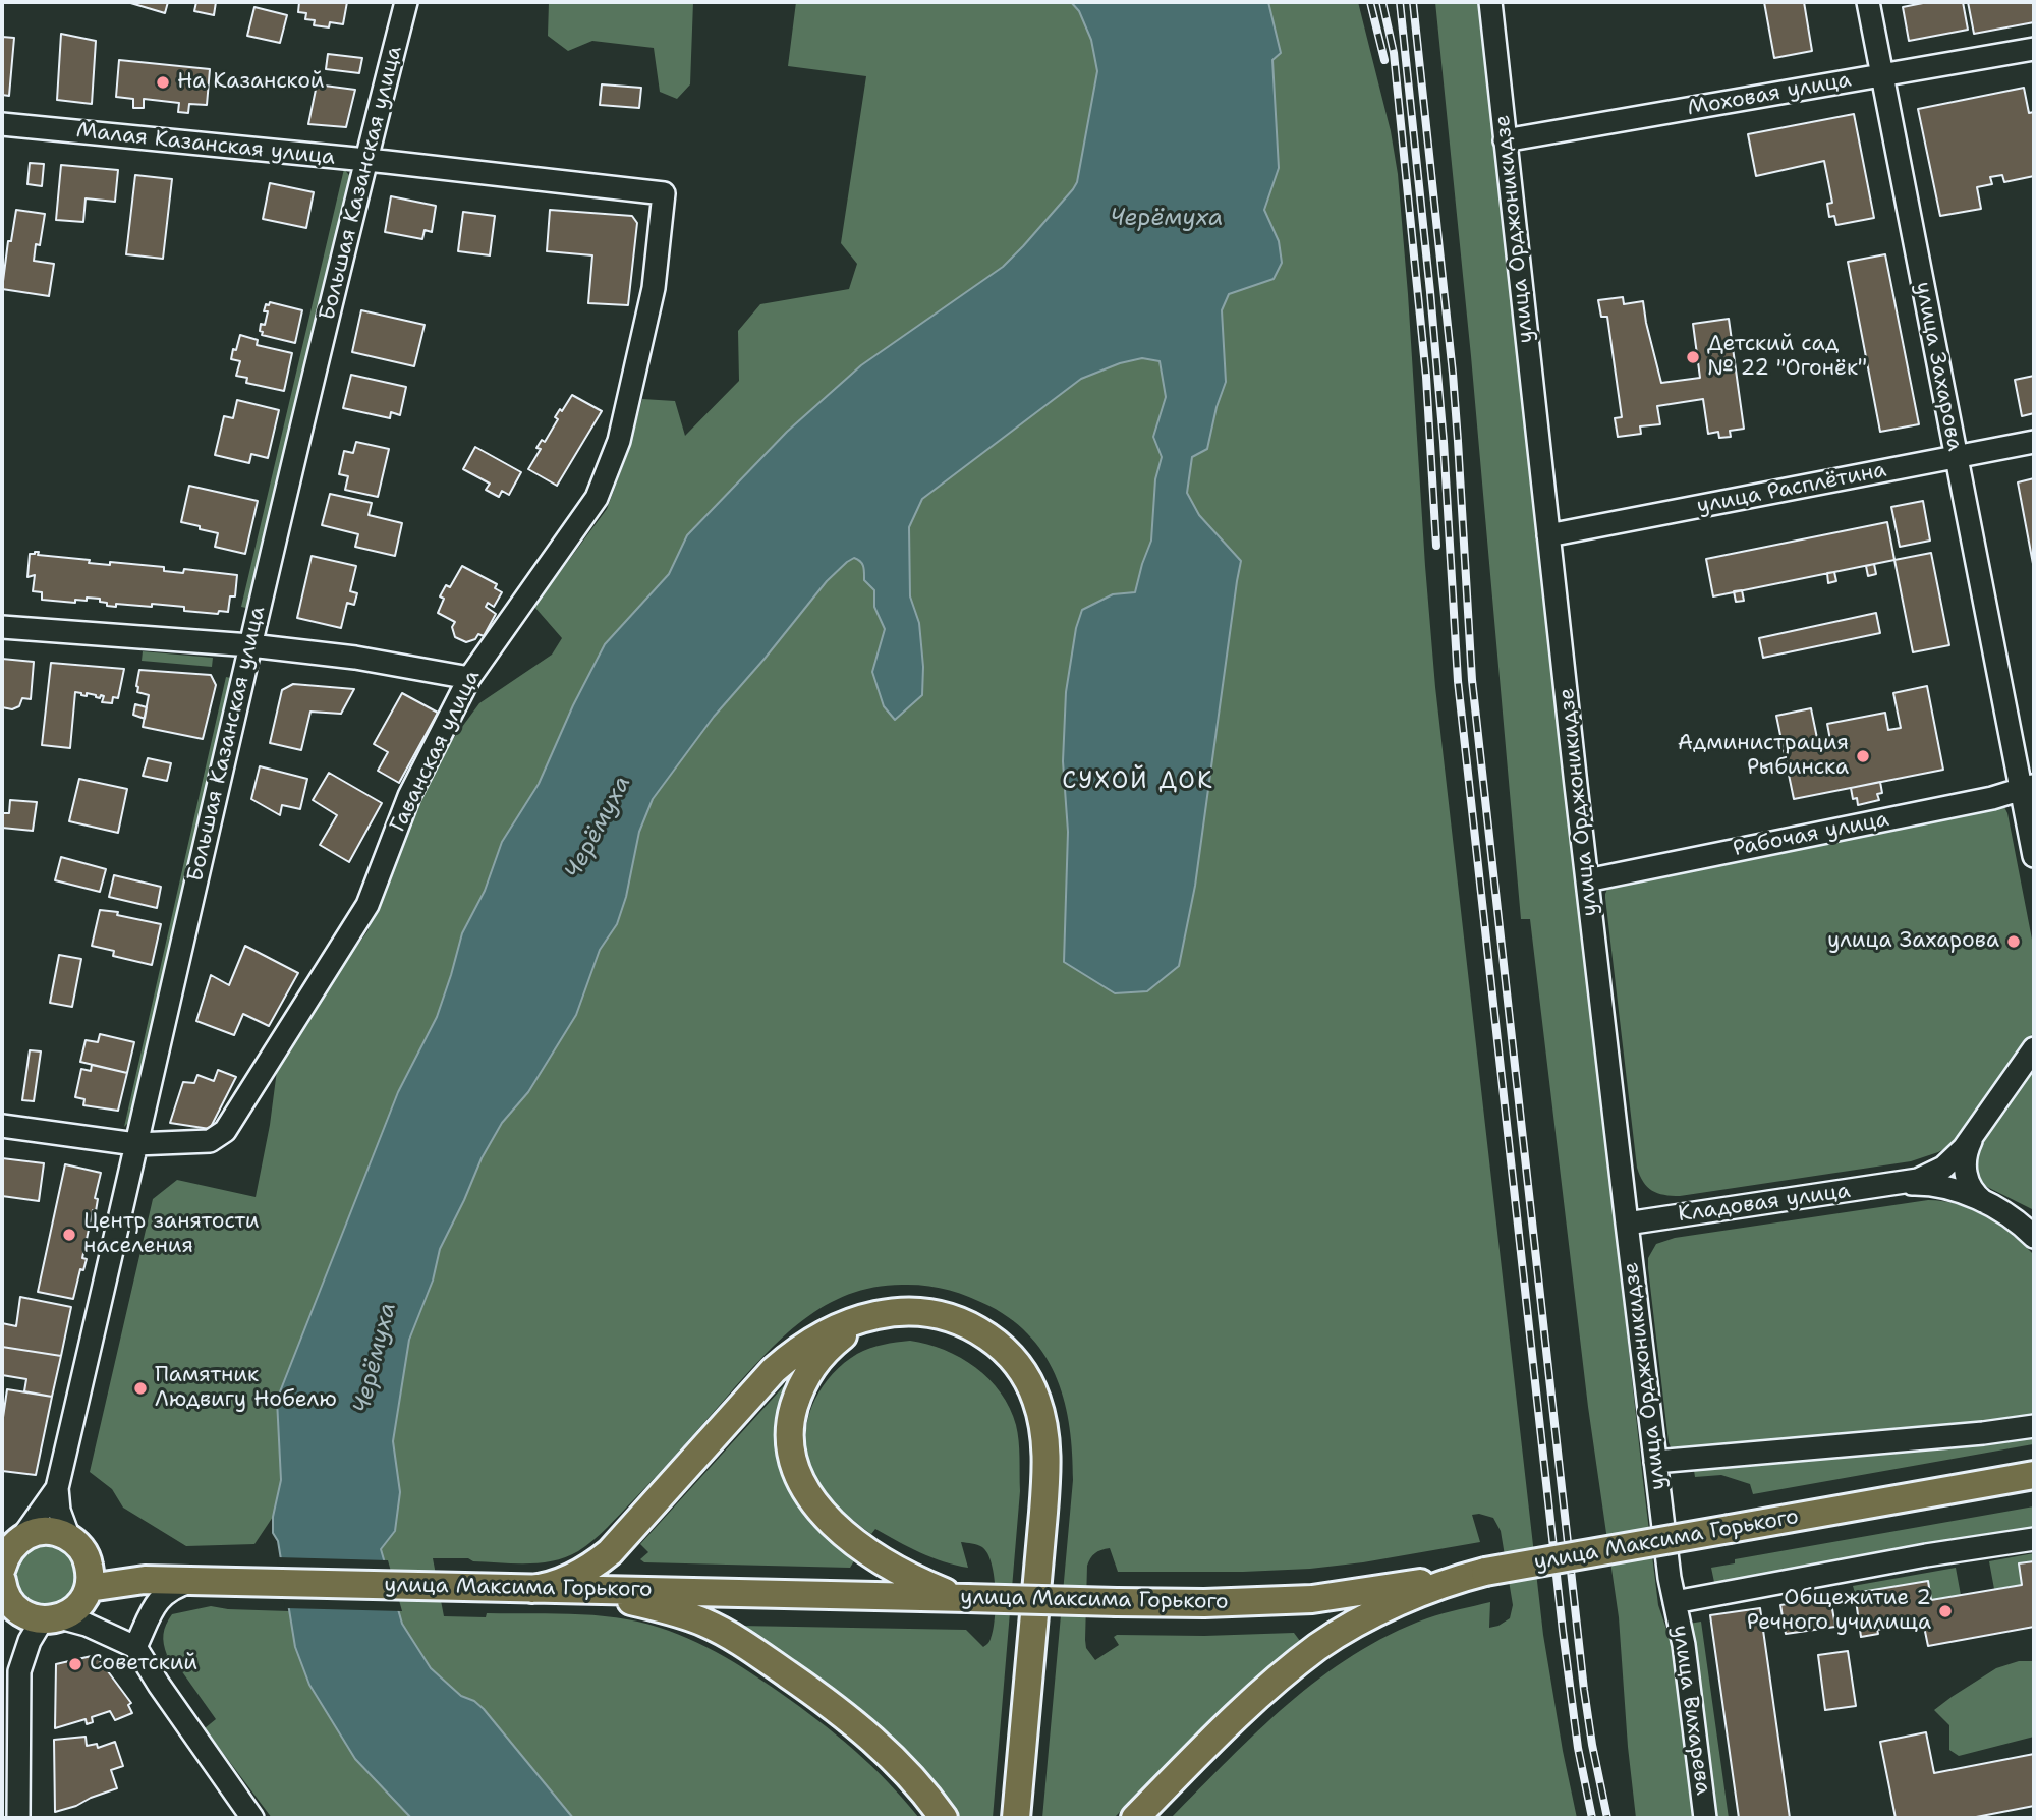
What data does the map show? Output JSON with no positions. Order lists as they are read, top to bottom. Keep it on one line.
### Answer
{"streets":{"main road":["улица Максима Горького"],"street":["Моховая улица","Малая Казанская улица","Большая Казанская улица","улица Орджоникидзе","улица Захарова","улица Расплётина","Гаванская улица","Рабочая улица","Кладовая улица","улица Вихарева"]},"crossings":[["Моховая улица","улица Орджоникидзе"],["Моховая улица","улица Захарова"],["Малая Казанская улица","Большая Казанская улица"],["Малая Казанская улица","Гаванская улица"],["Большая Казанская улица","Гаванская улица"],["улица Орджоникидзе","улица Расплётина"],["улица Орджоникидзе","Рабочая улица"],["улица Орджоникидзе","Кладовая улица"],["улица Орджоникидзе","улица Вихарева"],["улица Захарова","улица Расплётина"],["улица Захарова","Рабочая улица"]],"districts":["СУХОЙ ДОК"],"water":["Черёмуха"],"places":["На Казанской","Детский сад № 22 \"Огонёк\"","Администрация Рыбинска","улица Захарова","Центр занятости населения","Памятник Людвигу Нобелю","Общежитие 2 Речного училища","Советский"]}
